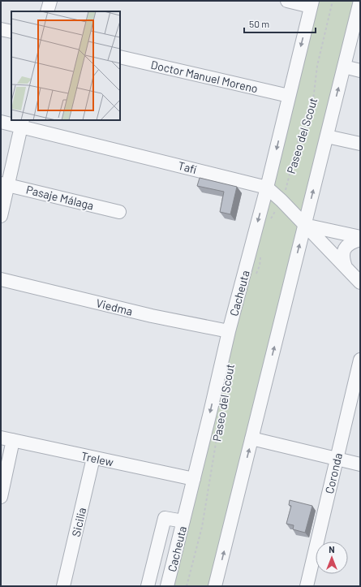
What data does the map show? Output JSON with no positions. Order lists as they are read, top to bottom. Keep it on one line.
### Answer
{"streets":{"street":["Doctor Manuel Moreno","Tafí","Pasaje Málaga","Cacheuta","Viedma","Trelew","Coronda","Sicilia"],"path":["Paseo del Scout"]},"crossings":[["Doctor Manuel Moreno","Cacheuta"],["Paseo del Scout","Tafí"],["Tafí","Cacheuta"],["Cacheuta","Viedma"],["Cacheuta","Trelew"],["Trelew","Sicilia"]],"scale_bar":"50 m","north":"top"}
